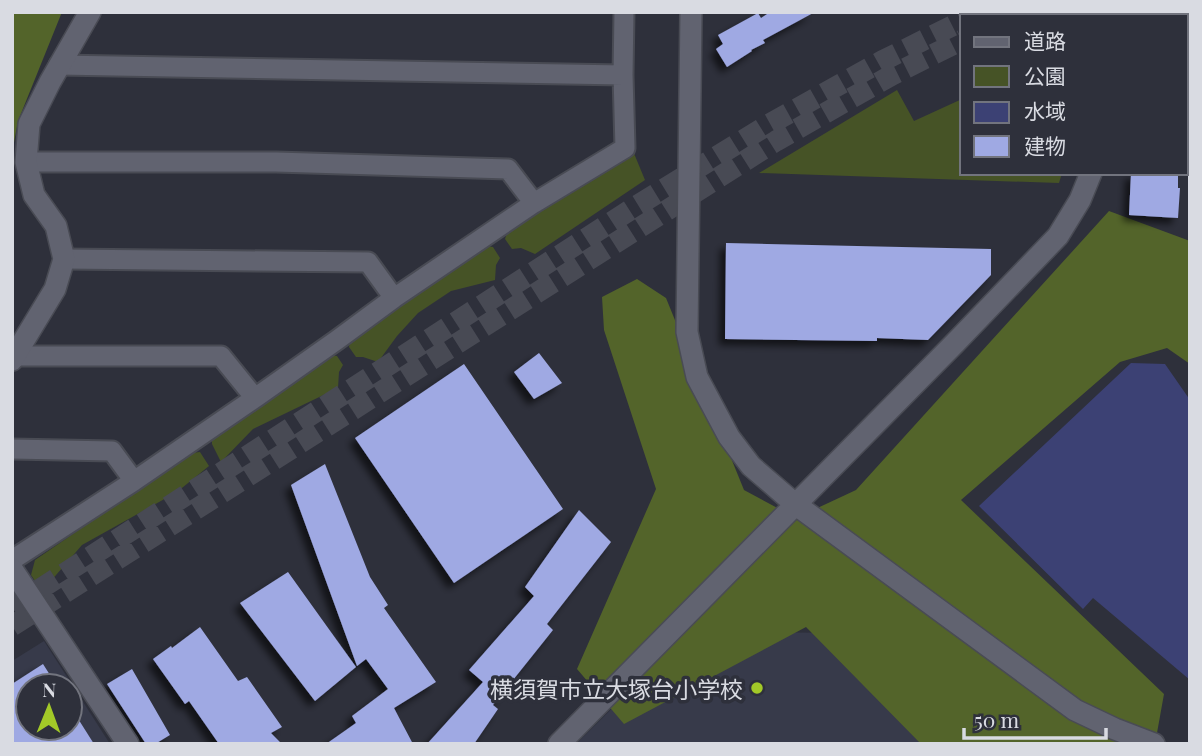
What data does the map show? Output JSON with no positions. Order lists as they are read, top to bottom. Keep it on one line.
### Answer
{"places":["横須賀市立大塚台小学校"],"legend":["道路","公園","水域","建物"],"scale_bar":"50 m","north":"top"}
